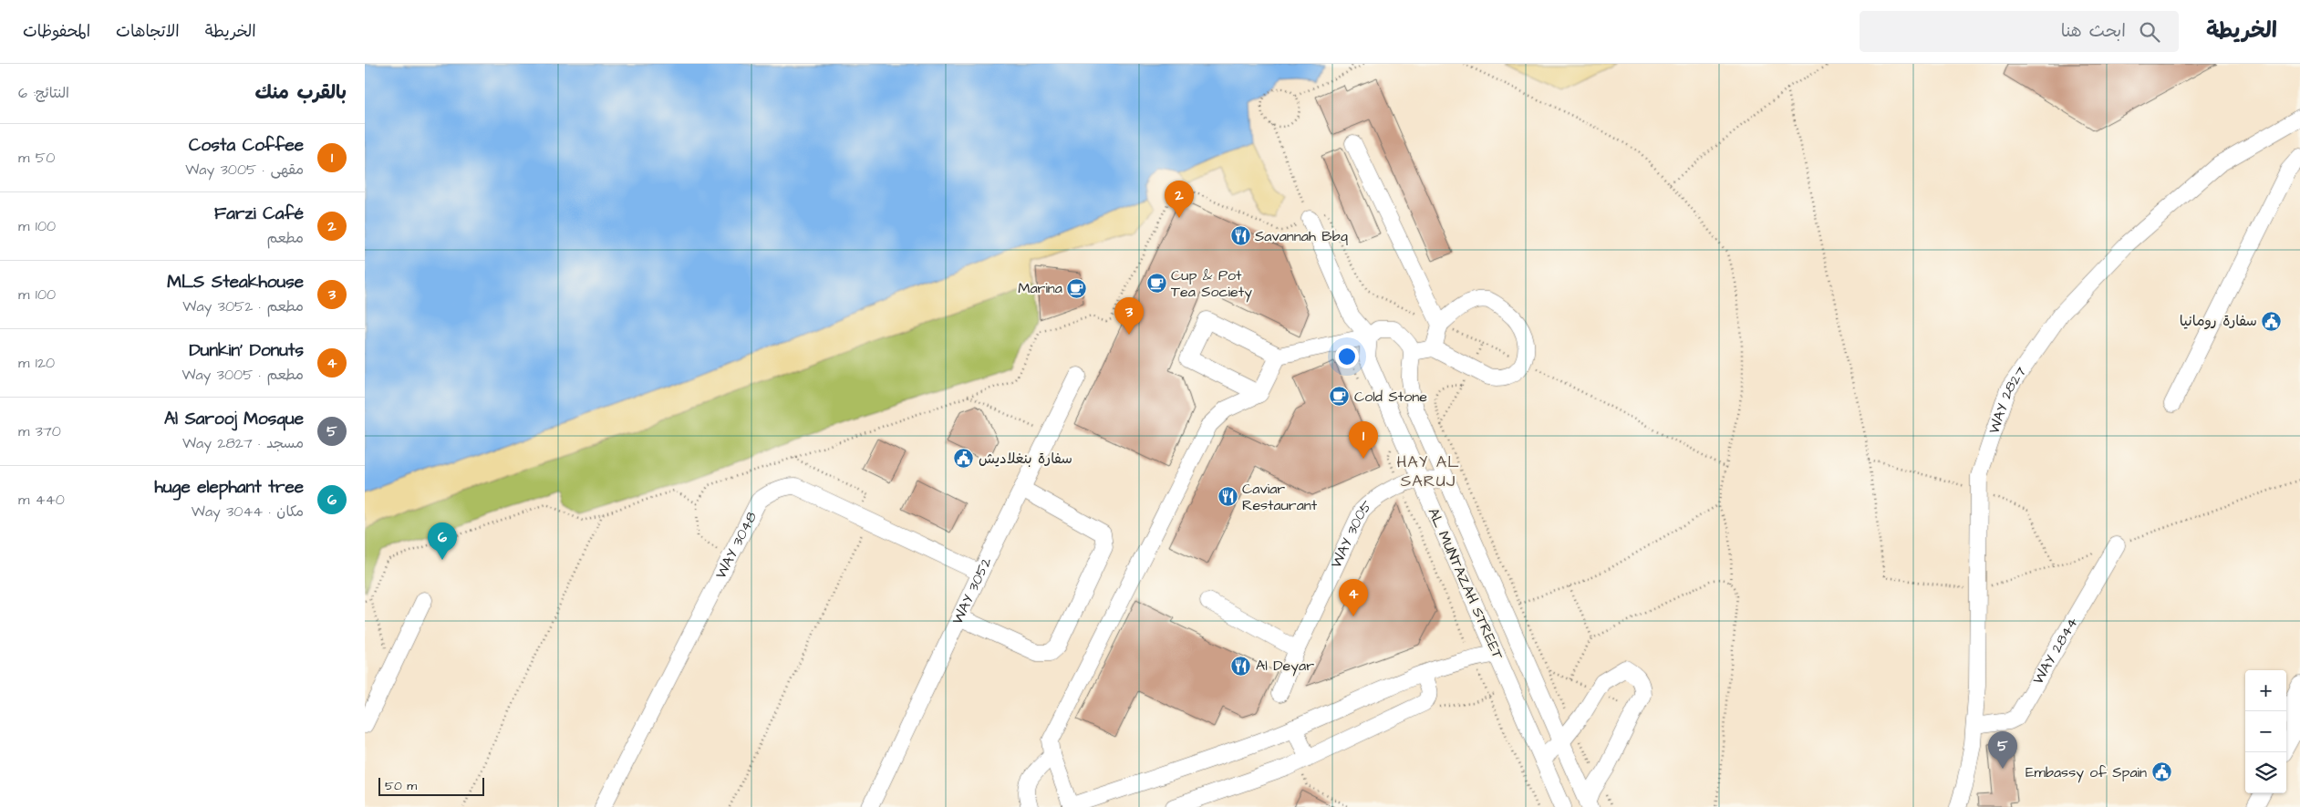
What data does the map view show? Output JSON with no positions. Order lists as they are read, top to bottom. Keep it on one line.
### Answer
{"streets":{"street":["WAY 2827","WAY 3005","WAY 3048","AL MUNTAZAH STREET","WAY 3052","WAY 2844"]},"crossings":[["WAY 2827","WAY 2844"],["WAY 3005","AL MUNTAZAH STREET"],["WAY 3048","WAY 3052"]],"districts":["HAY AL SARUJ"],"places":{"restaurant":["Savannah Bbq","Caviar Restaurant","Al Deyar"],"cafe":["Cup & Pot Tea Society","Marina","Cold Stone"],"public building":["سفارة رومانيا","سفارة بنغلاديش","Embassy of Spain"]},"scale_bar":"50 m","page":{"header":"الخريطة","search":"ابحث هنا","nav":["الخريطة","الاتجاهات","المحفوظات"],"heading":["بالقرب منك","النتائج: 6"],"list":[{"mark":"1","name":"Costa Coffee","note":"مقهى · Way 3005","value":"50 m"},{"mark":"2","name":"Farzi Café","note":"مطعم","value":"100 m"},{"mark":"3","name":"MLS Steakhouse","note":"مطعم · Way 3052","value":"100 m"},{"mark":"4","name":"Dunkin' Donuts","note":"مطعم · Way 3005","value":"120 m"},{"mark":"5","name":"Al Sarooj Mosque","note":"مسجد · Way 2827","value":"370 m"},{"mark":"6","name":"huge elephant tree","note":"مكان · Way 3044","value":"440 m"}],"pins":["2","3","1","6","4","5"],"map_buttons":["+","−"],"scale":"50 m"}}
